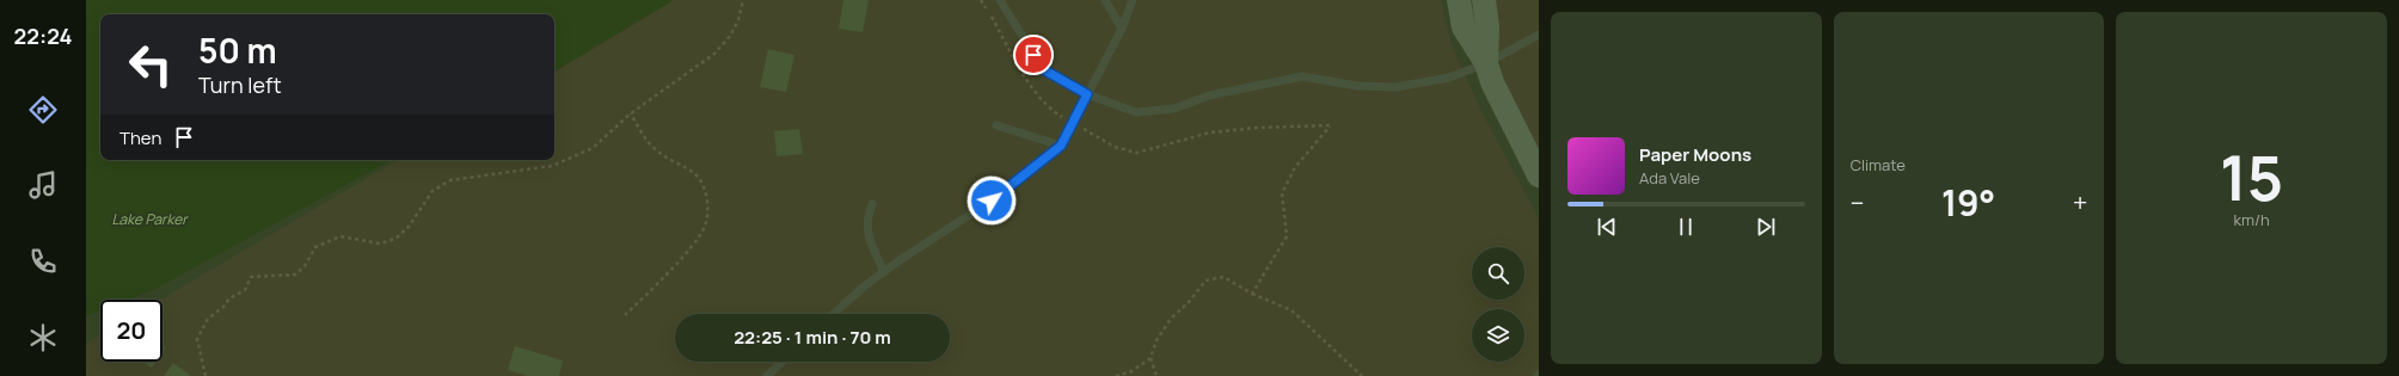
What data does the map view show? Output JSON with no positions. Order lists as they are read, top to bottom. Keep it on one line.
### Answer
{"water":["Lake Parker"],"page":{"tabs":"22:24","tile":["Climate",["15","km/h"]],"turn":["50 m","Turn left"],"then":"Then","song":["Paper Moons","Ada Vale"],"heat":["−","19°","+"],"limit":"20","trip":"22:25 · 1 min · 70 m"}}
